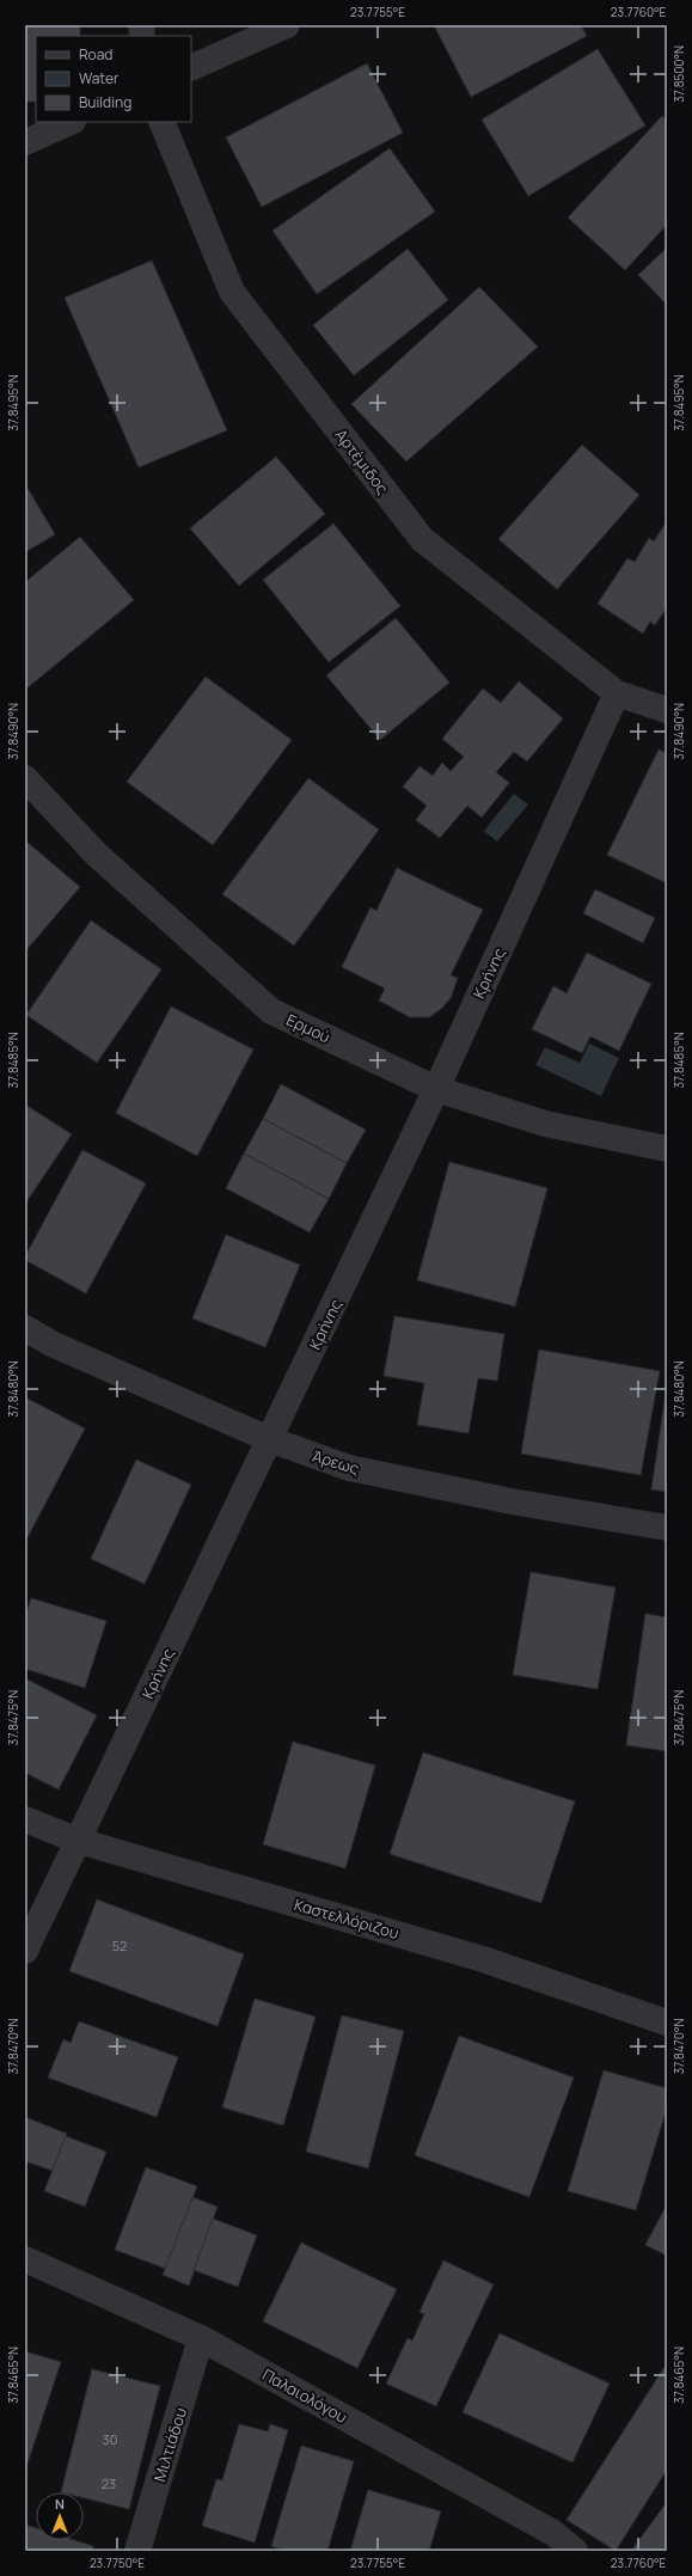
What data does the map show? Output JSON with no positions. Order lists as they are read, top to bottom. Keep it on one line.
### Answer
{"streets":{"street":["Αρτέμιδος","Κρήνης","Ερμού","Άρεως","Καστελλόριζου","Παλαιολόγου","Μιλτιάδου"]},"crossings":[["Αρτέμιδος","Κρήνης"],["Κρήνης","Ερμού"],["Κρήνης","Άρεως"],["Κρήνης","Καστελλόριζου"],["Παλαιολόγου","Μιλτιάδου"]],"house_numbers":["52","30","23"],"legend":["Road","Water","Building"],"north":"top","coordinates":["23.7755°E","23.7760°E","37.8500°N","37.8495°N","37.8490°N","37.8485°N","37.8480°N","37.8475°N","37.8470°N","37.8465°N","23.7750°E"]}
